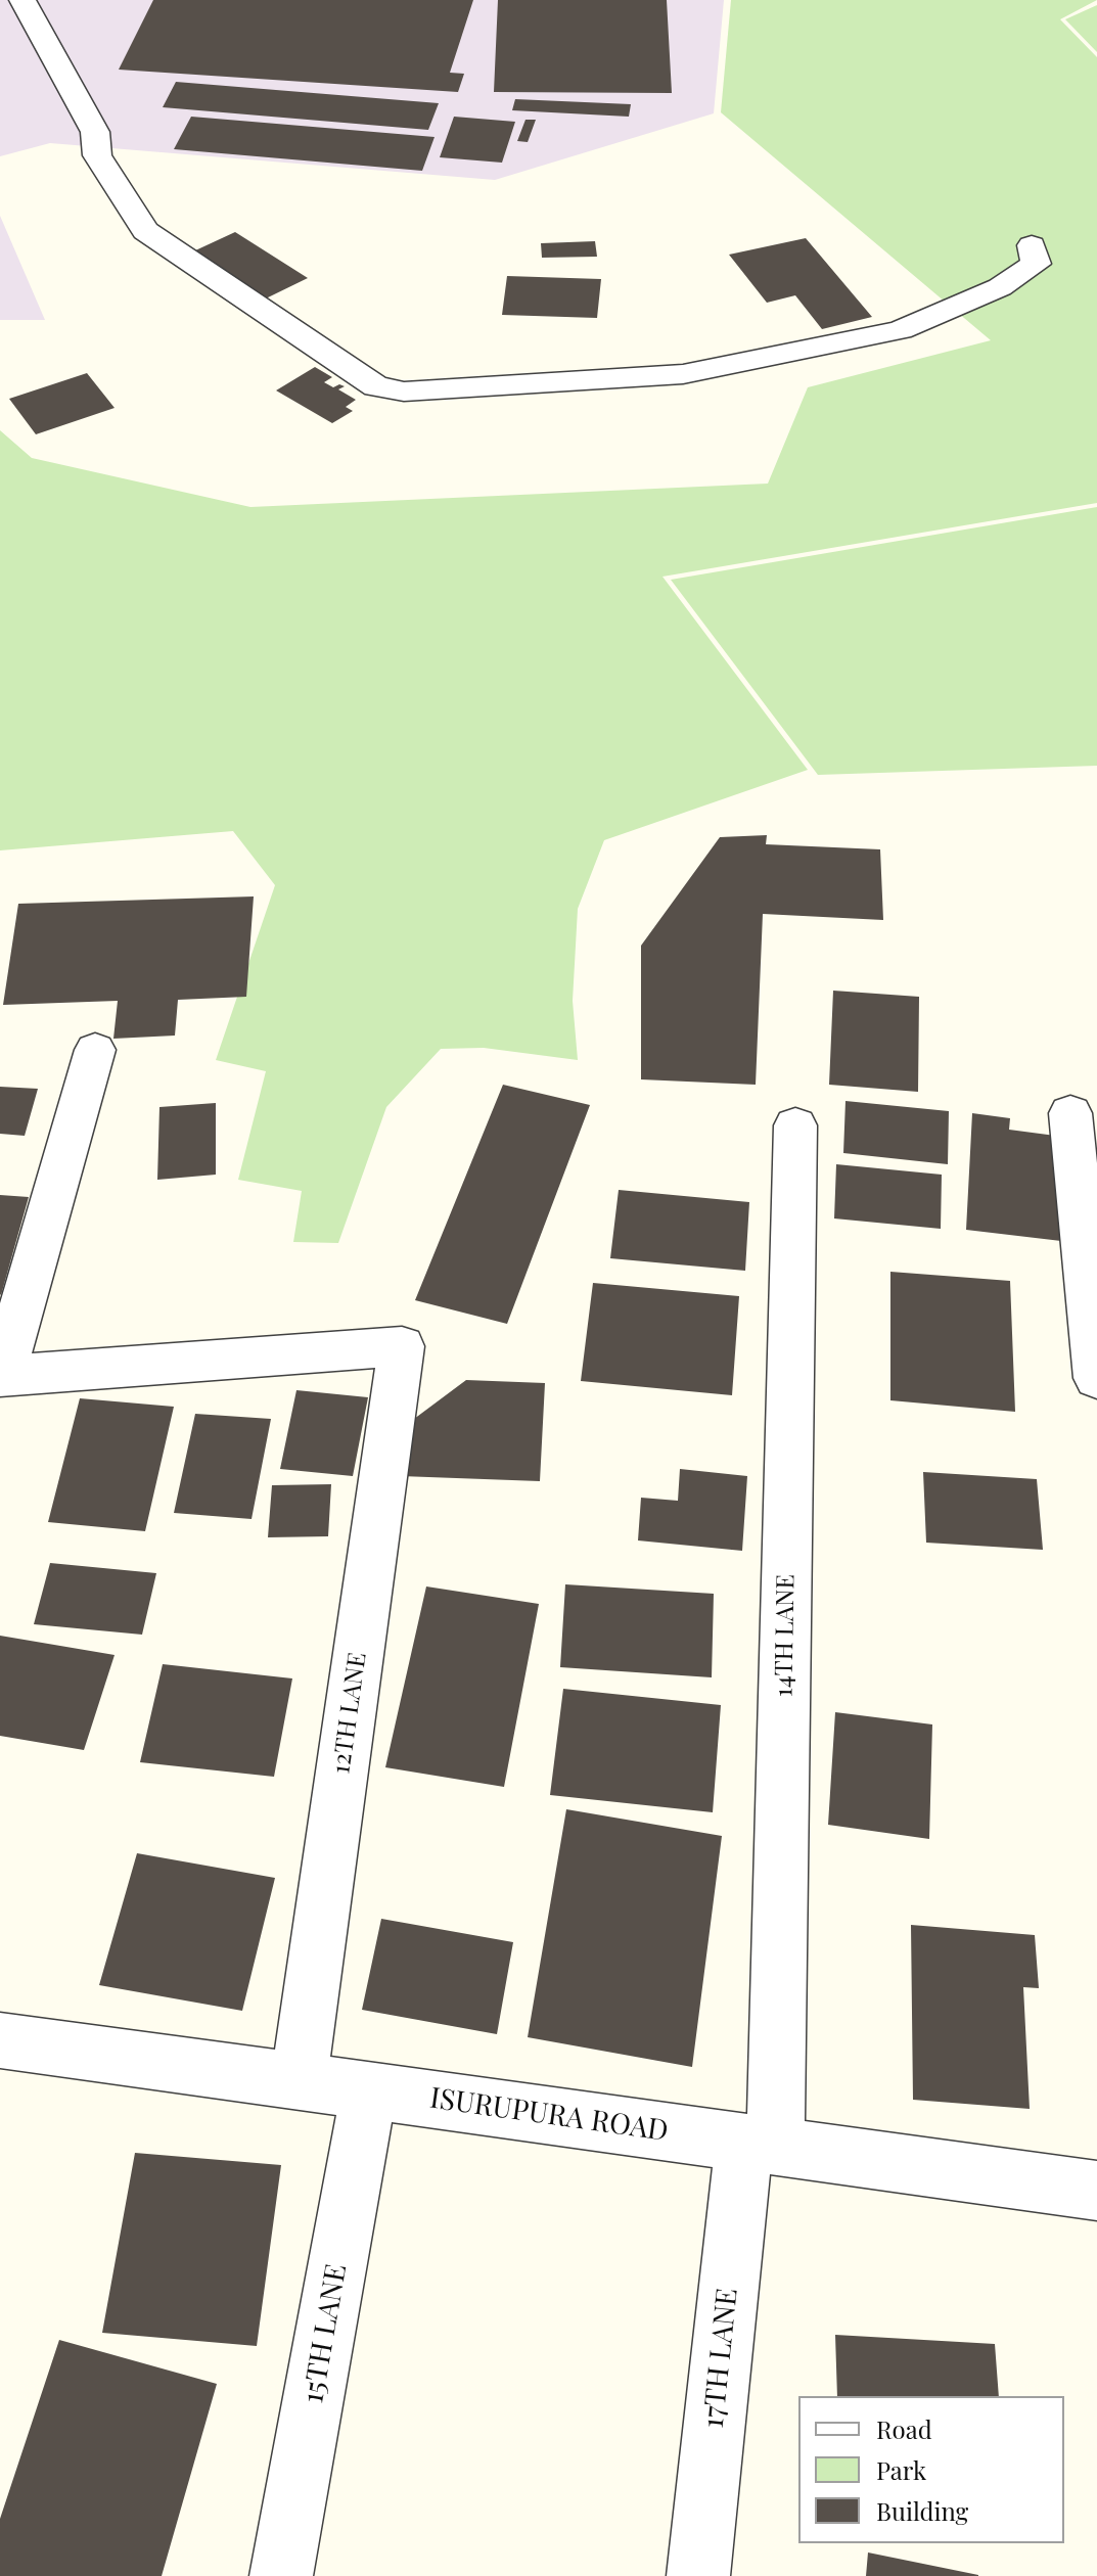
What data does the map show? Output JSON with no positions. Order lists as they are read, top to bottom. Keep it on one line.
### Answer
{"streets":{"street":["14TH LANE","12TH LANE","ISURUPURA ROAD","15TH LANE","17TH LANE"]},"crossings":[["14TH LANE","ISURUPURA ROAD"],["14TH LANE","17TH LANE"],["12TH LANE","ISURUPURA ROAD"],["ISURUPURA ROAD","15TH LANE"],["ISURUPURA ROAD","17TH LANE"]],"legend":["Road","Park","Building"]}
